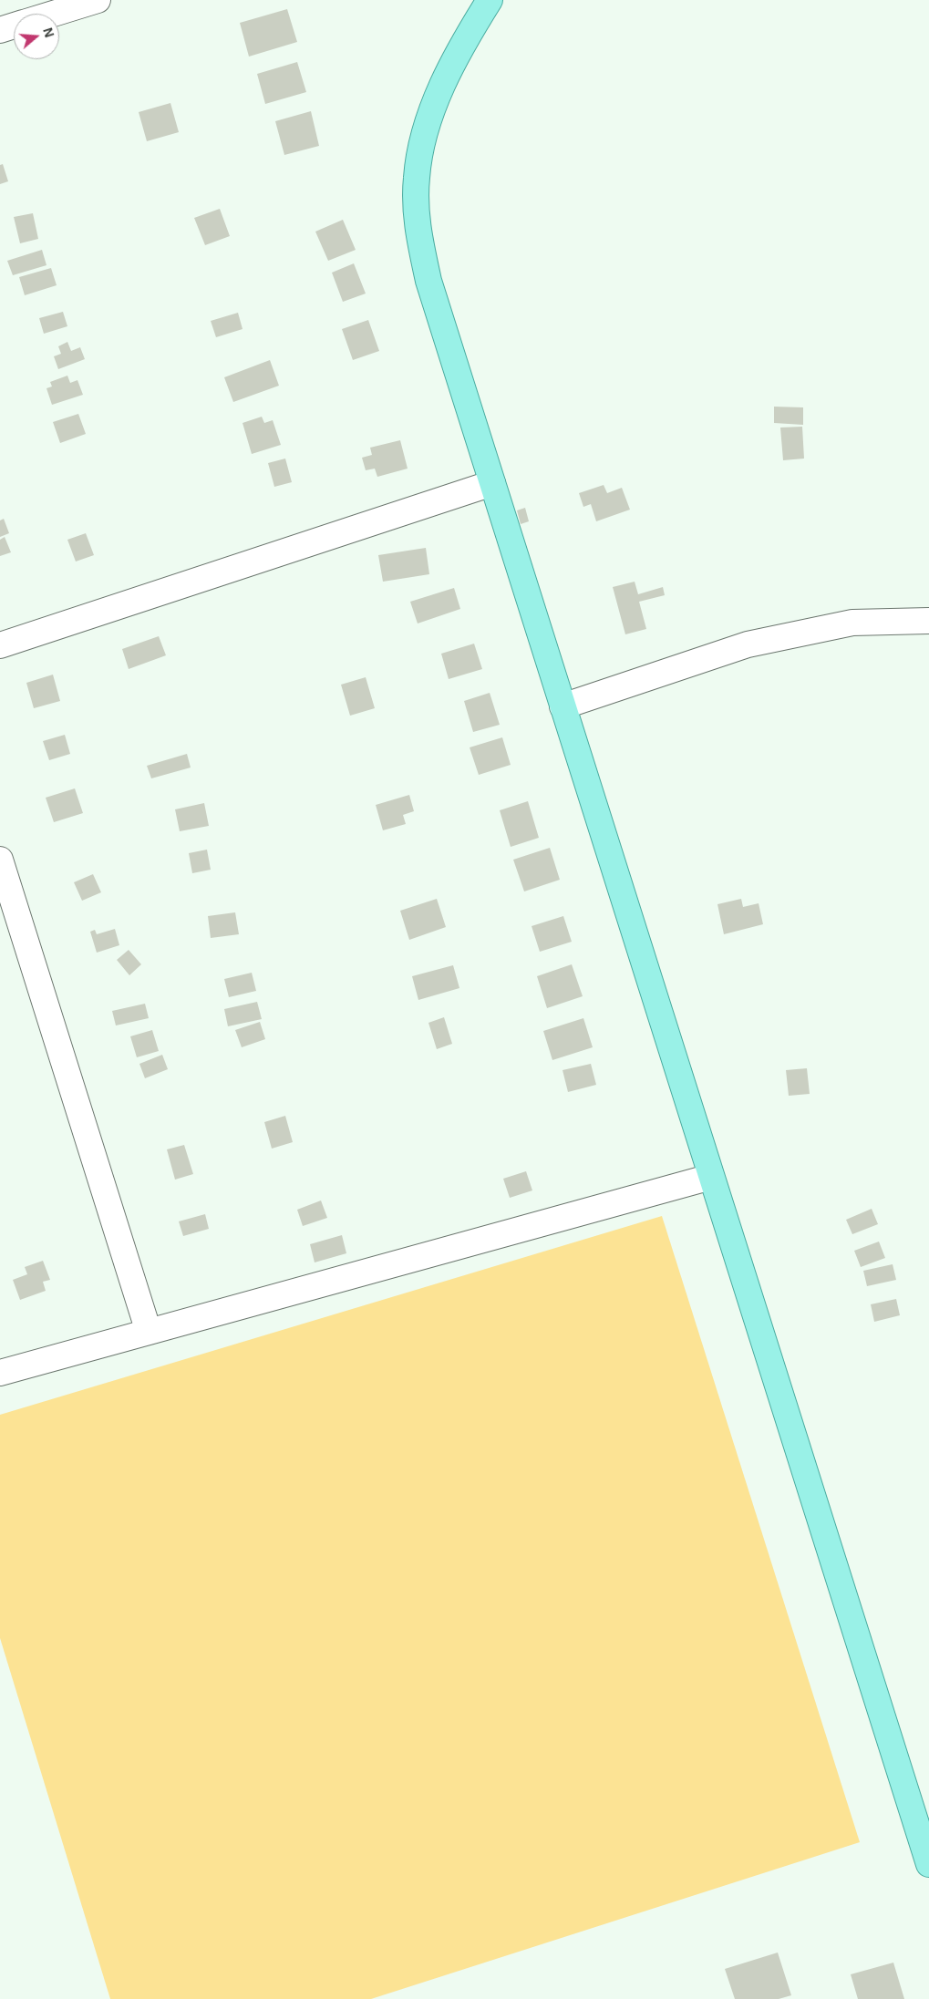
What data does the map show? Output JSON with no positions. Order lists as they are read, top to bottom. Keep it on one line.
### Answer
{"north":"right"}
